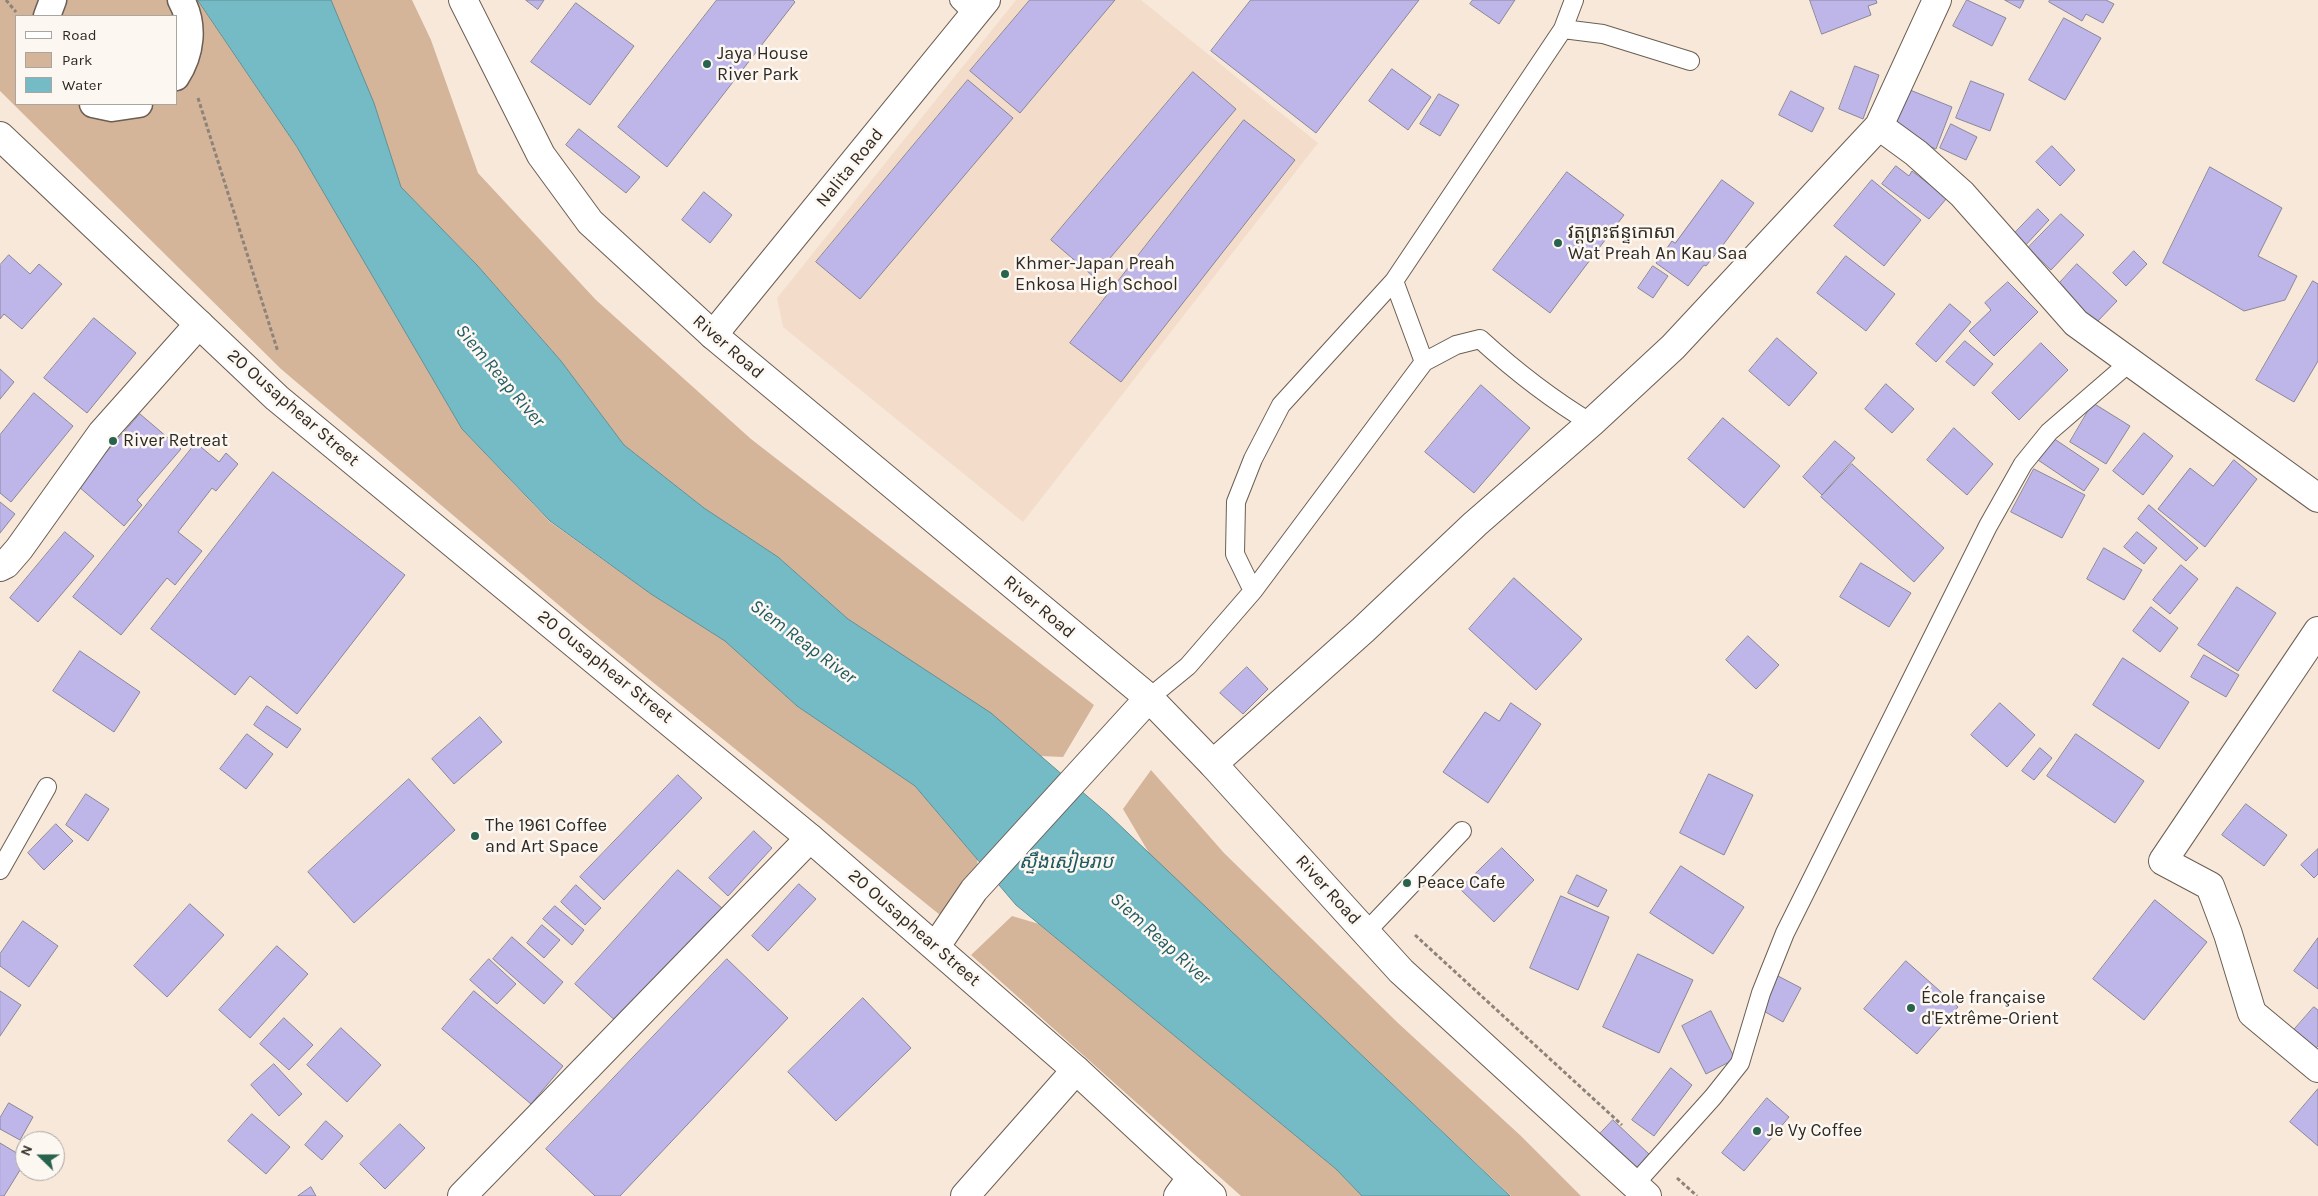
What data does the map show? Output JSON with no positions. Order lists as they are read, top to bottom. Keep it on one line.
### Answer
{"streets":{"street":["Nalita Road","River Road","20 Ousaphear Street"]},"crossings":[["Nalita Road","River Road"]],"water":["Siem Reap River","ស្ទឹងសៀមរាប"],"places":["Jaya House River Park","វត្តព្រះឥន្ទកោសា Wat Preah An Kau Saa","Khmer-Japan Preah Enkosa High School","River Retreat","The 1961 Coffee and Art Space","Peace Cafe","École française d'Extrême-Orient","Je Vy Coffee"],"legend":["Road","Park","Water"],"north":"left"}
